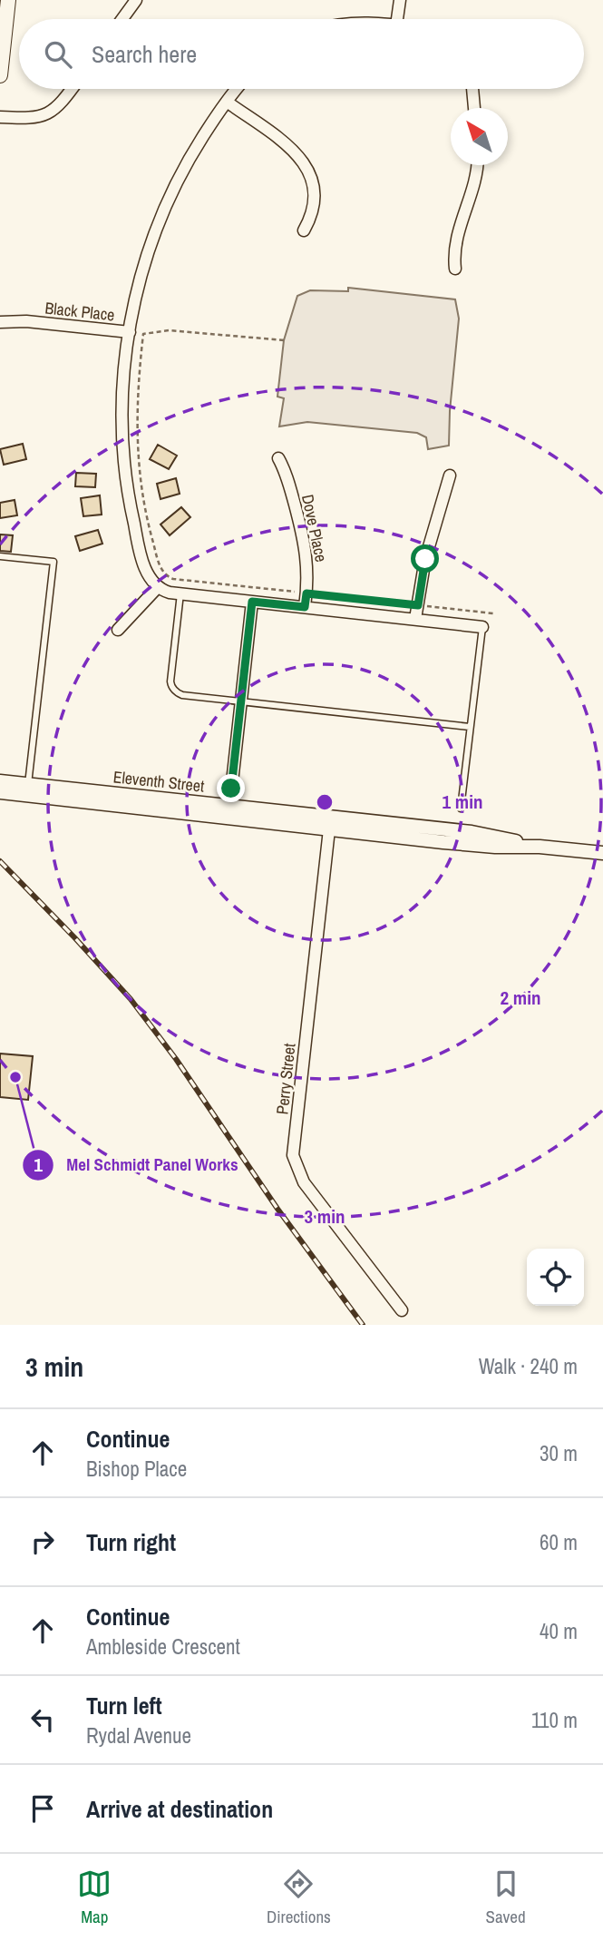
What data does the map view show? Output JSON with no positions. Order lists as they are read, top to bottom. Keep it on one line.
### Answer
{"streets":{"street":["Black Place","Dove Place","Eleventh Street","Perry Street"]},"crossings":[["Eleventh Street","Perry Street"]],"places":["Mel Schmidt Panel Works"],"north":"top left","page":{"search":"Search here","heading":["3 min","Walk · 240 m"],"list":[["Continue","Bishop Place","30 m"],["Turn right","60 m"],["Continue","Ambleside Crescent","40 m"],["Turn left","Rydal Avenue","110 m"],"Arrive at destination"],"nav":["Map","Directions","Saved"]},"rings":["1 min","2 min","3 min"]}
